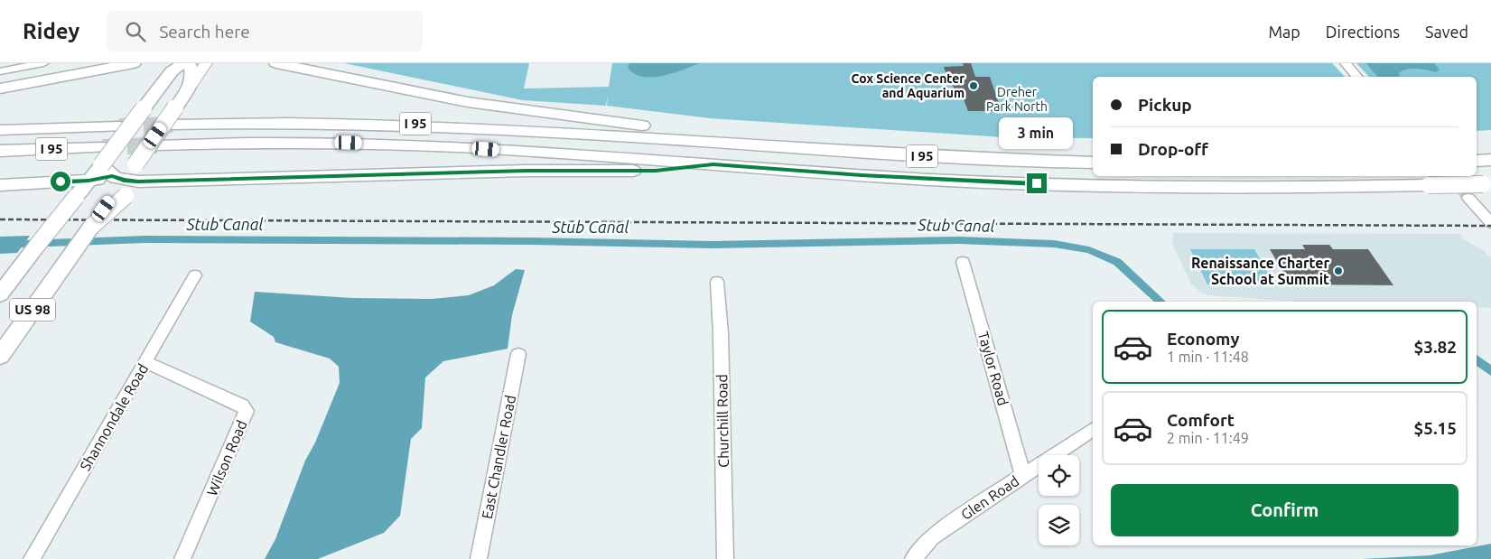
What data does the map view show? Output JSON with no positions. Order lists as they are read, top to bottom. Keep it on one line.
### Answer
{"streets":{"highway":["I 95","US 98"],"street":["Taylor Road","Shannondale Road","Churchill Road","East Chandler Road","Wilson Road","Glen Road"]},"crossings":[["Taylor Road","Glen Road"],["Shannondale Road","Wilson Road"]],"water":["Stub Canal"],"parks":["Dreher Park North"],"places":["Cox Science Center and Aquarium","Renaissance Charter School at Summit"],"page":{"header":"Ridey","search":"Search here","nav":["Map","Directions","Saved"],"banner":["Pickup","Drop-off"],"bubble":"3 min","list":[{"name":"Economy","note":"1 min · 11:48","value":"$3.82"},{"name":"Comfort","note":"2 min · 11:49","value":"$5.15"}],"buttons":"Confirm"}}
